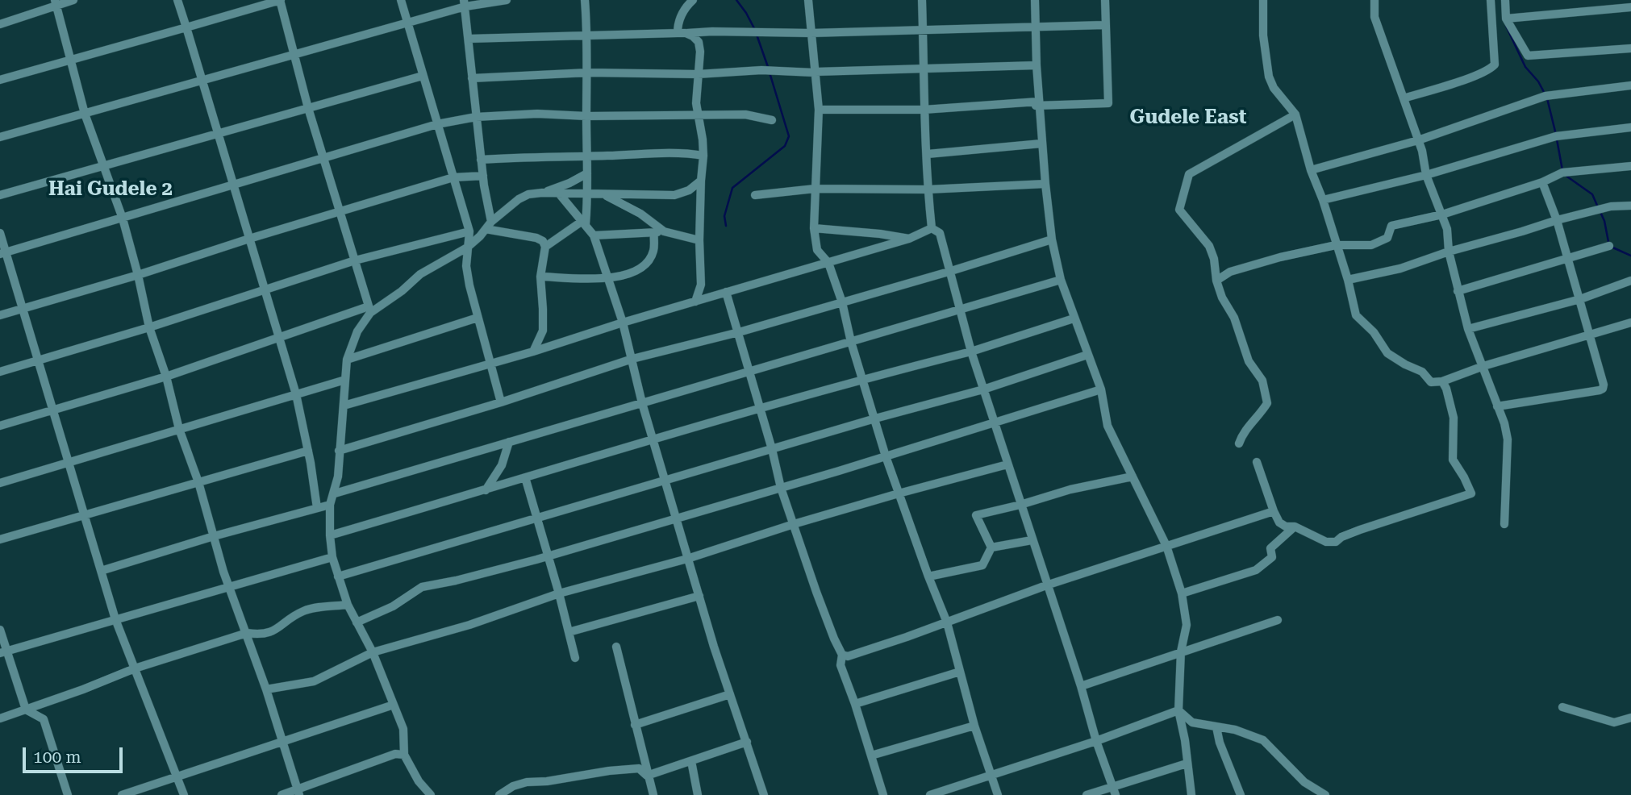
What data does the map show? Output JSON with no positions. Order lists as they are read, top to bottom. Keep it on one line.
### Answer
{"districts":["Gudele East","Hai Gudele 2"],"scale_bar":"100 m"}
